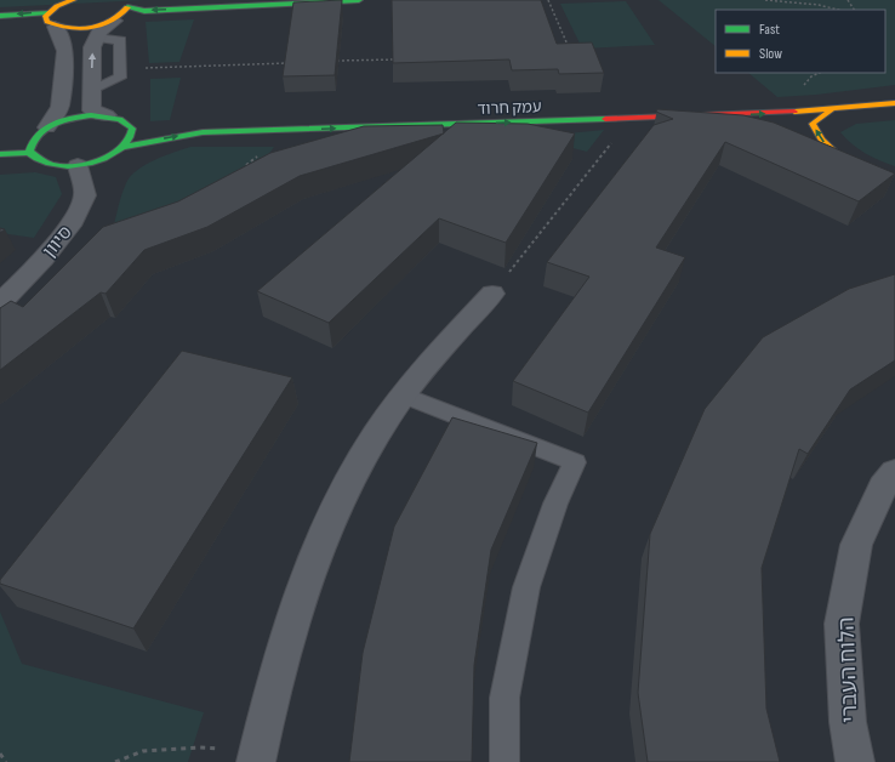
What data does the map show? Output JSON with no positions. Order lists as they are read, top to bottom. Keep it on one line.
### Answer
{"streets":{"street":["עמק חרוד","סיוון","הלוח העברי"]},"crossings":[["עמק חרוד","סיוון"]],"one_way":["עמק חרוד"],"legend":["Fast","Slow"]}
